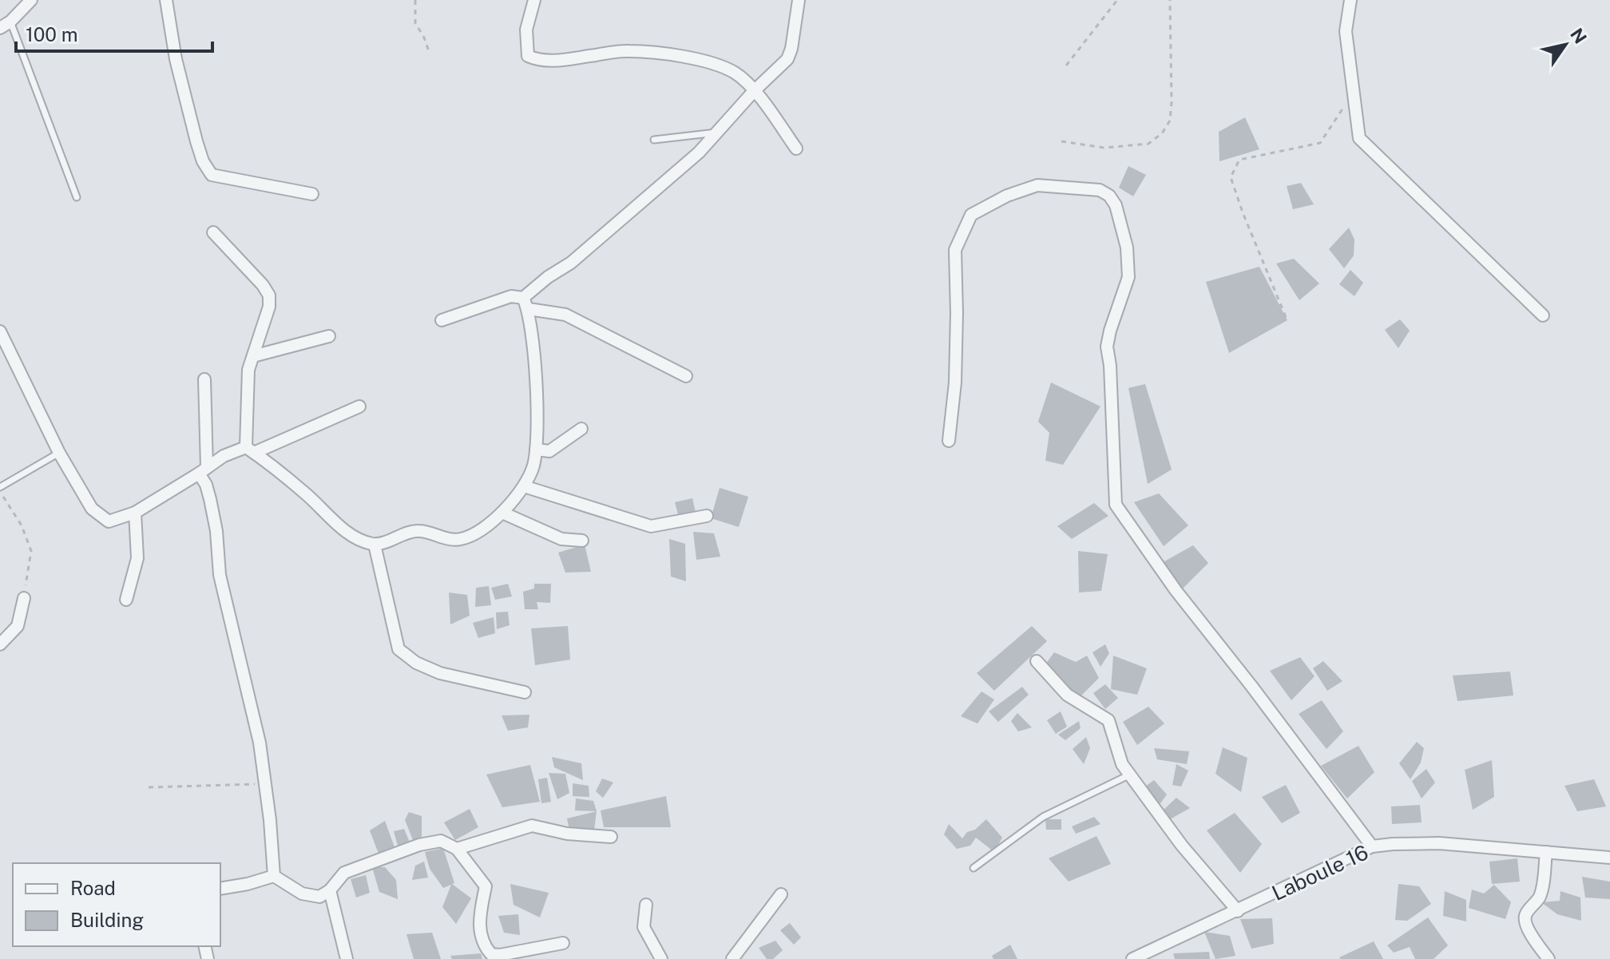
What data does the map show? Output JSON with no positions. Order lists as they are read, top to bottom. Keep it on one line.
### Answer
{"streets":{"street":["Laboule 16"]},"legend":["Road","Building"],"scale_bar":"100 m","north":"top right"}
